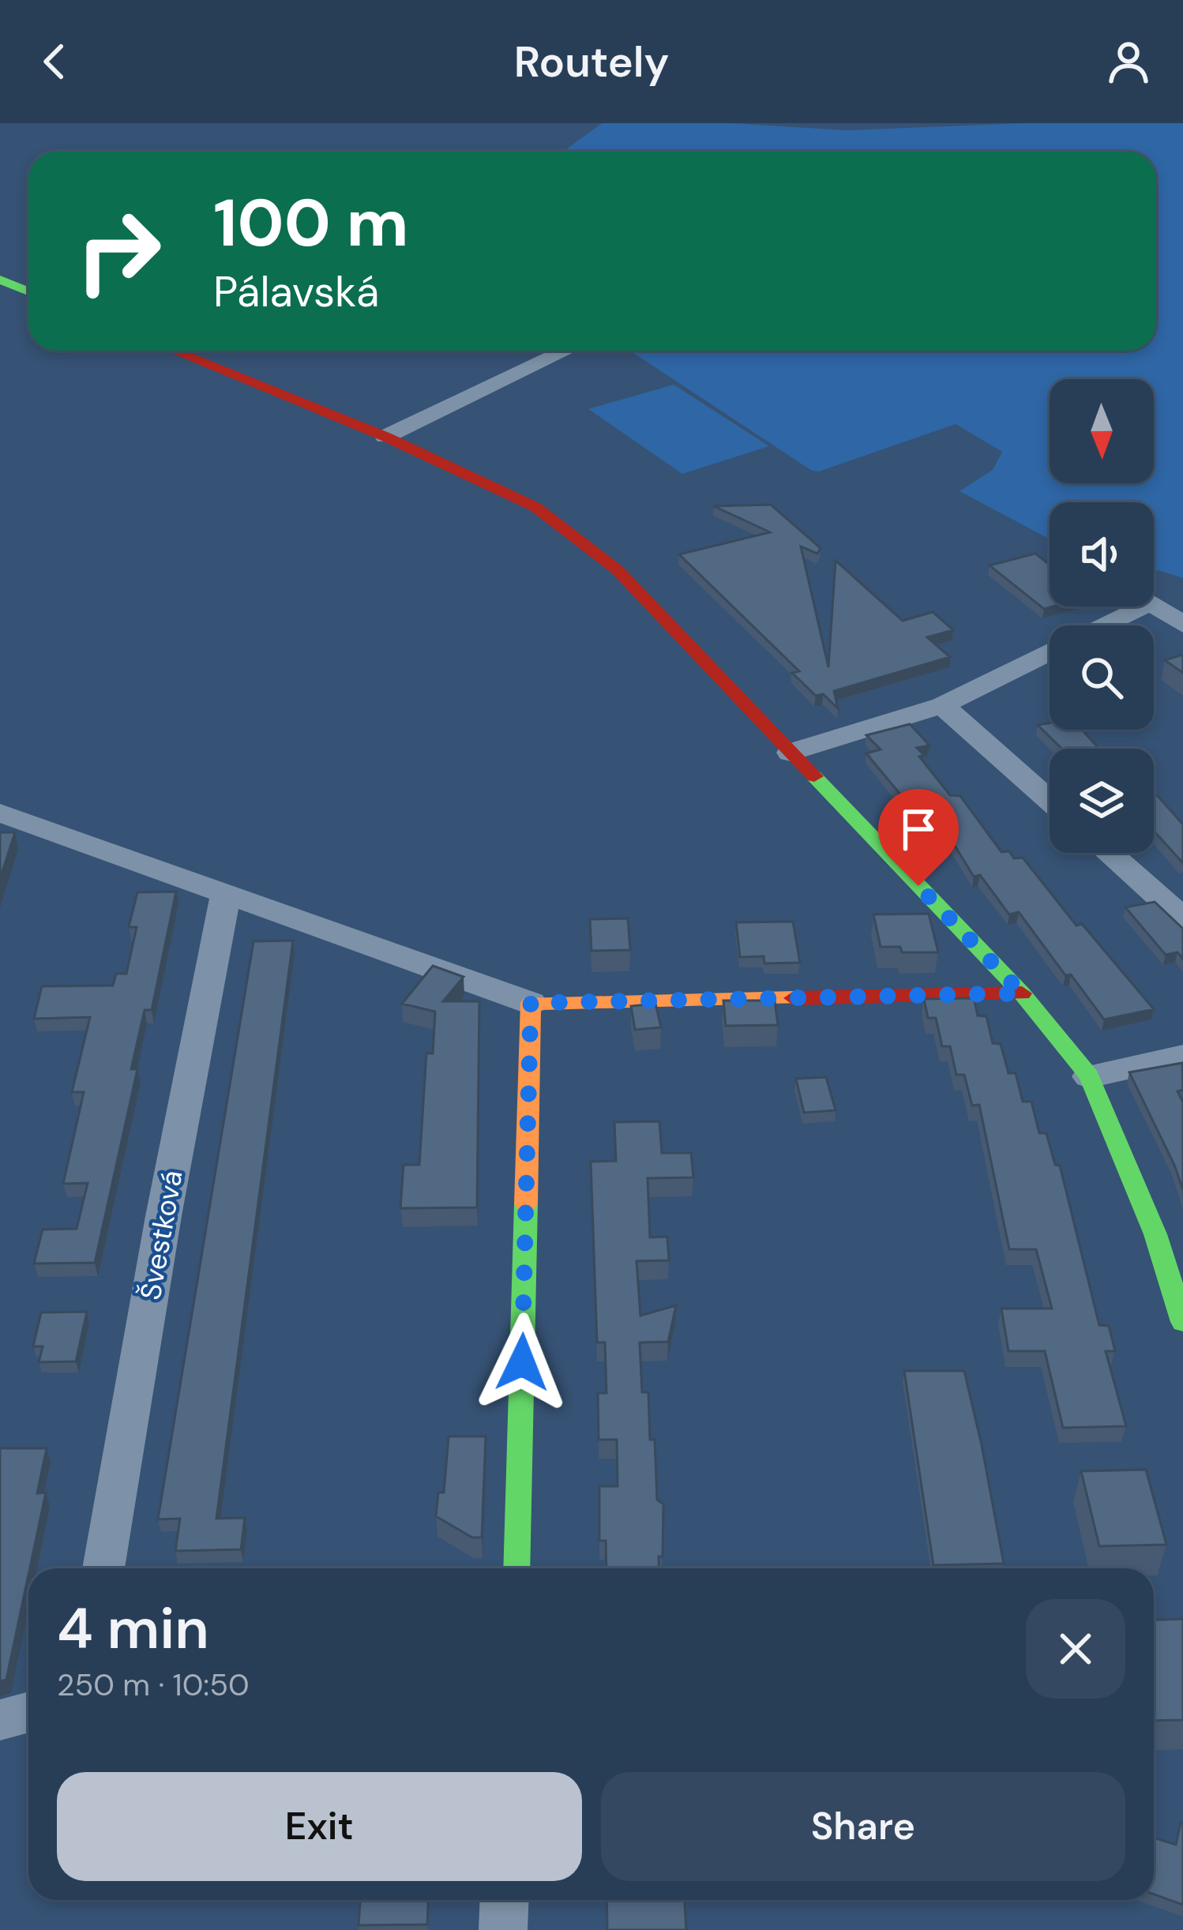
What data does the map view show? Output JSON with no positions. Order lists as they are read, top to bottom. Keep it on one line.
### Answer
{"streets":{"street":["Švestková"]},"north":"bottom","page":{"header":"Routely","turn":["100 m","Pálavská"],"heading":["4 min","250 m · 10:50"],"buttons":["Exit","Share"]}}
